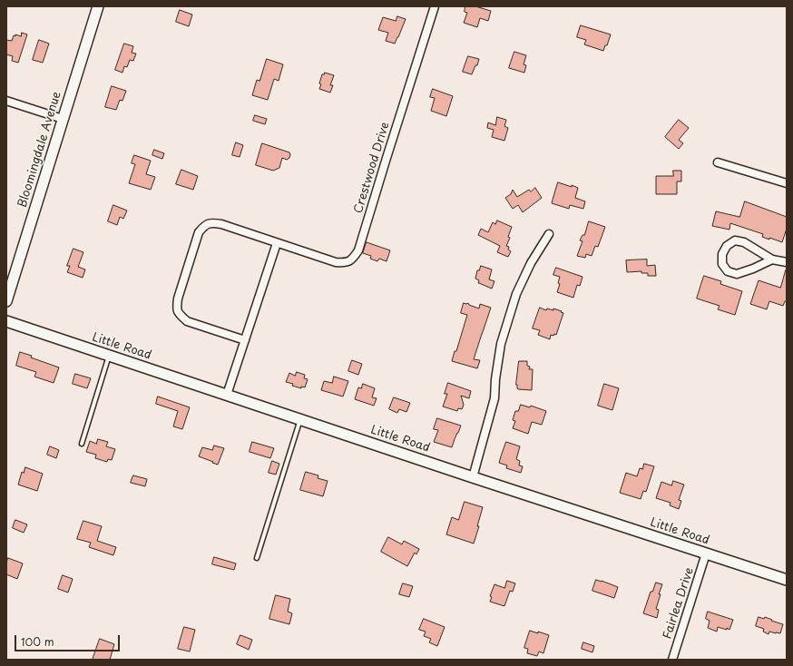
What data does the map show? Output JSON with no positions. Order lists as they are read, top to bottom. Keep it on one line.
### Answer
{"streets":{"street":["Bloomingdale Avenue","Crestwood Drive","Little Road","Fairlea Drive"]},"crossings":[["Little Road","Fairlea Drive"]],"scale_bar":"100 m"}
